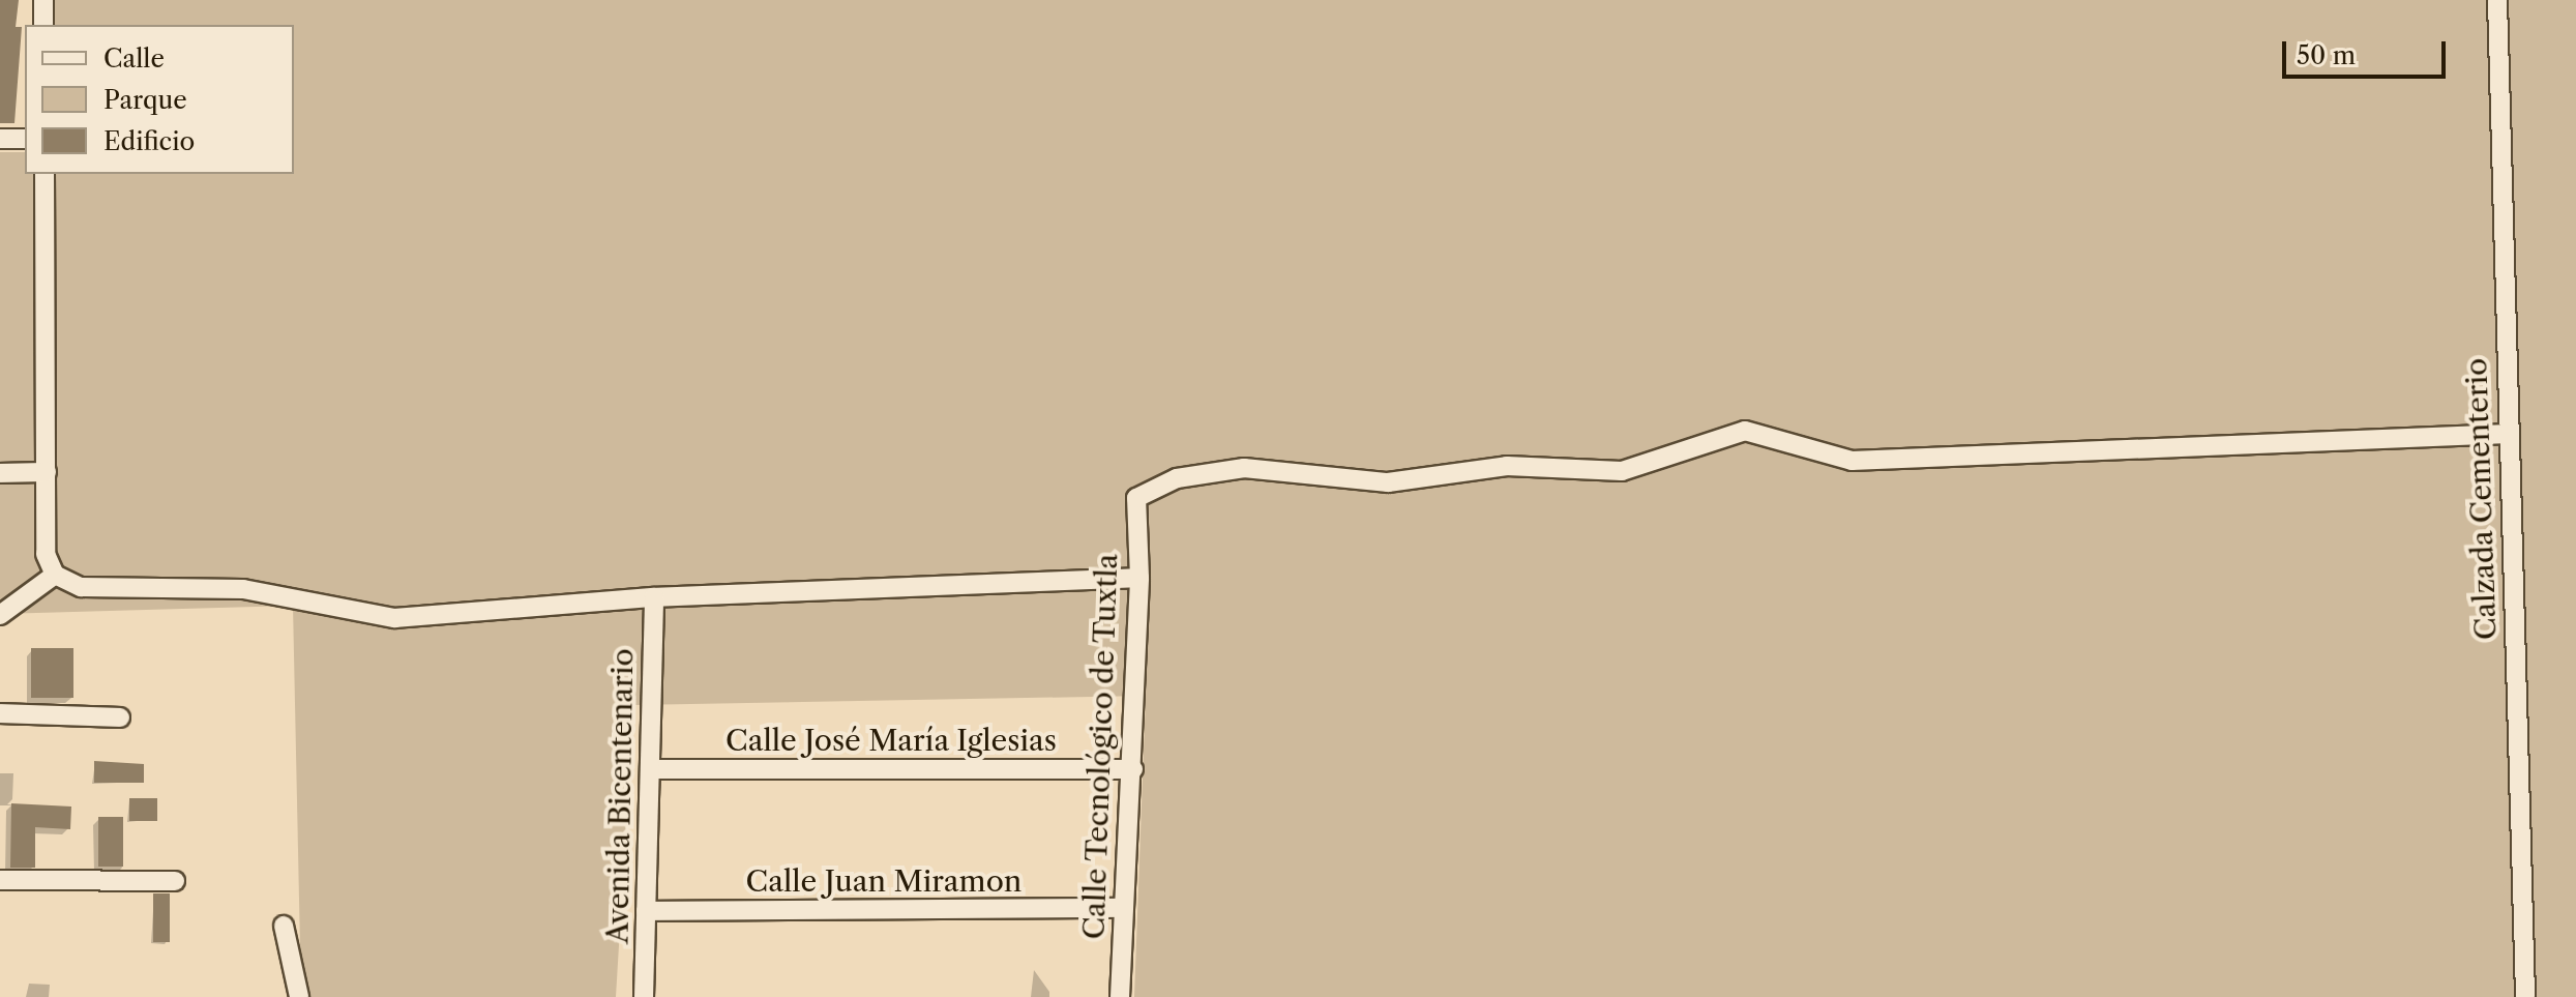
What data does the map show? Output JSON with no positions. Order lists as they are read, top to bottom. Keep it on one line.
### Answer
{"streets":{"street":["Calzada Cementerio","Calle José María Iglesias","Calle Tecnológico de Tuxtla","Avenida Bicentenario","Calle Juan Miramon"]},"crossings":[["Calzada Cementerio","Calle Tecnológico de Tuxtla"],["Calle José María Iglesias","Calle Tecnológico de Tuxtla"],["Calle José María Iglesias","Avenida Bicentenario"],["Calle Tecnológico de Tuxtla","Calle Juan Miramon"],["Avenida Bicentenario","Calle Juan Miramon"]],"legend":["Calle","Parque","Edificio"],"scale_bar":"50 m"}
